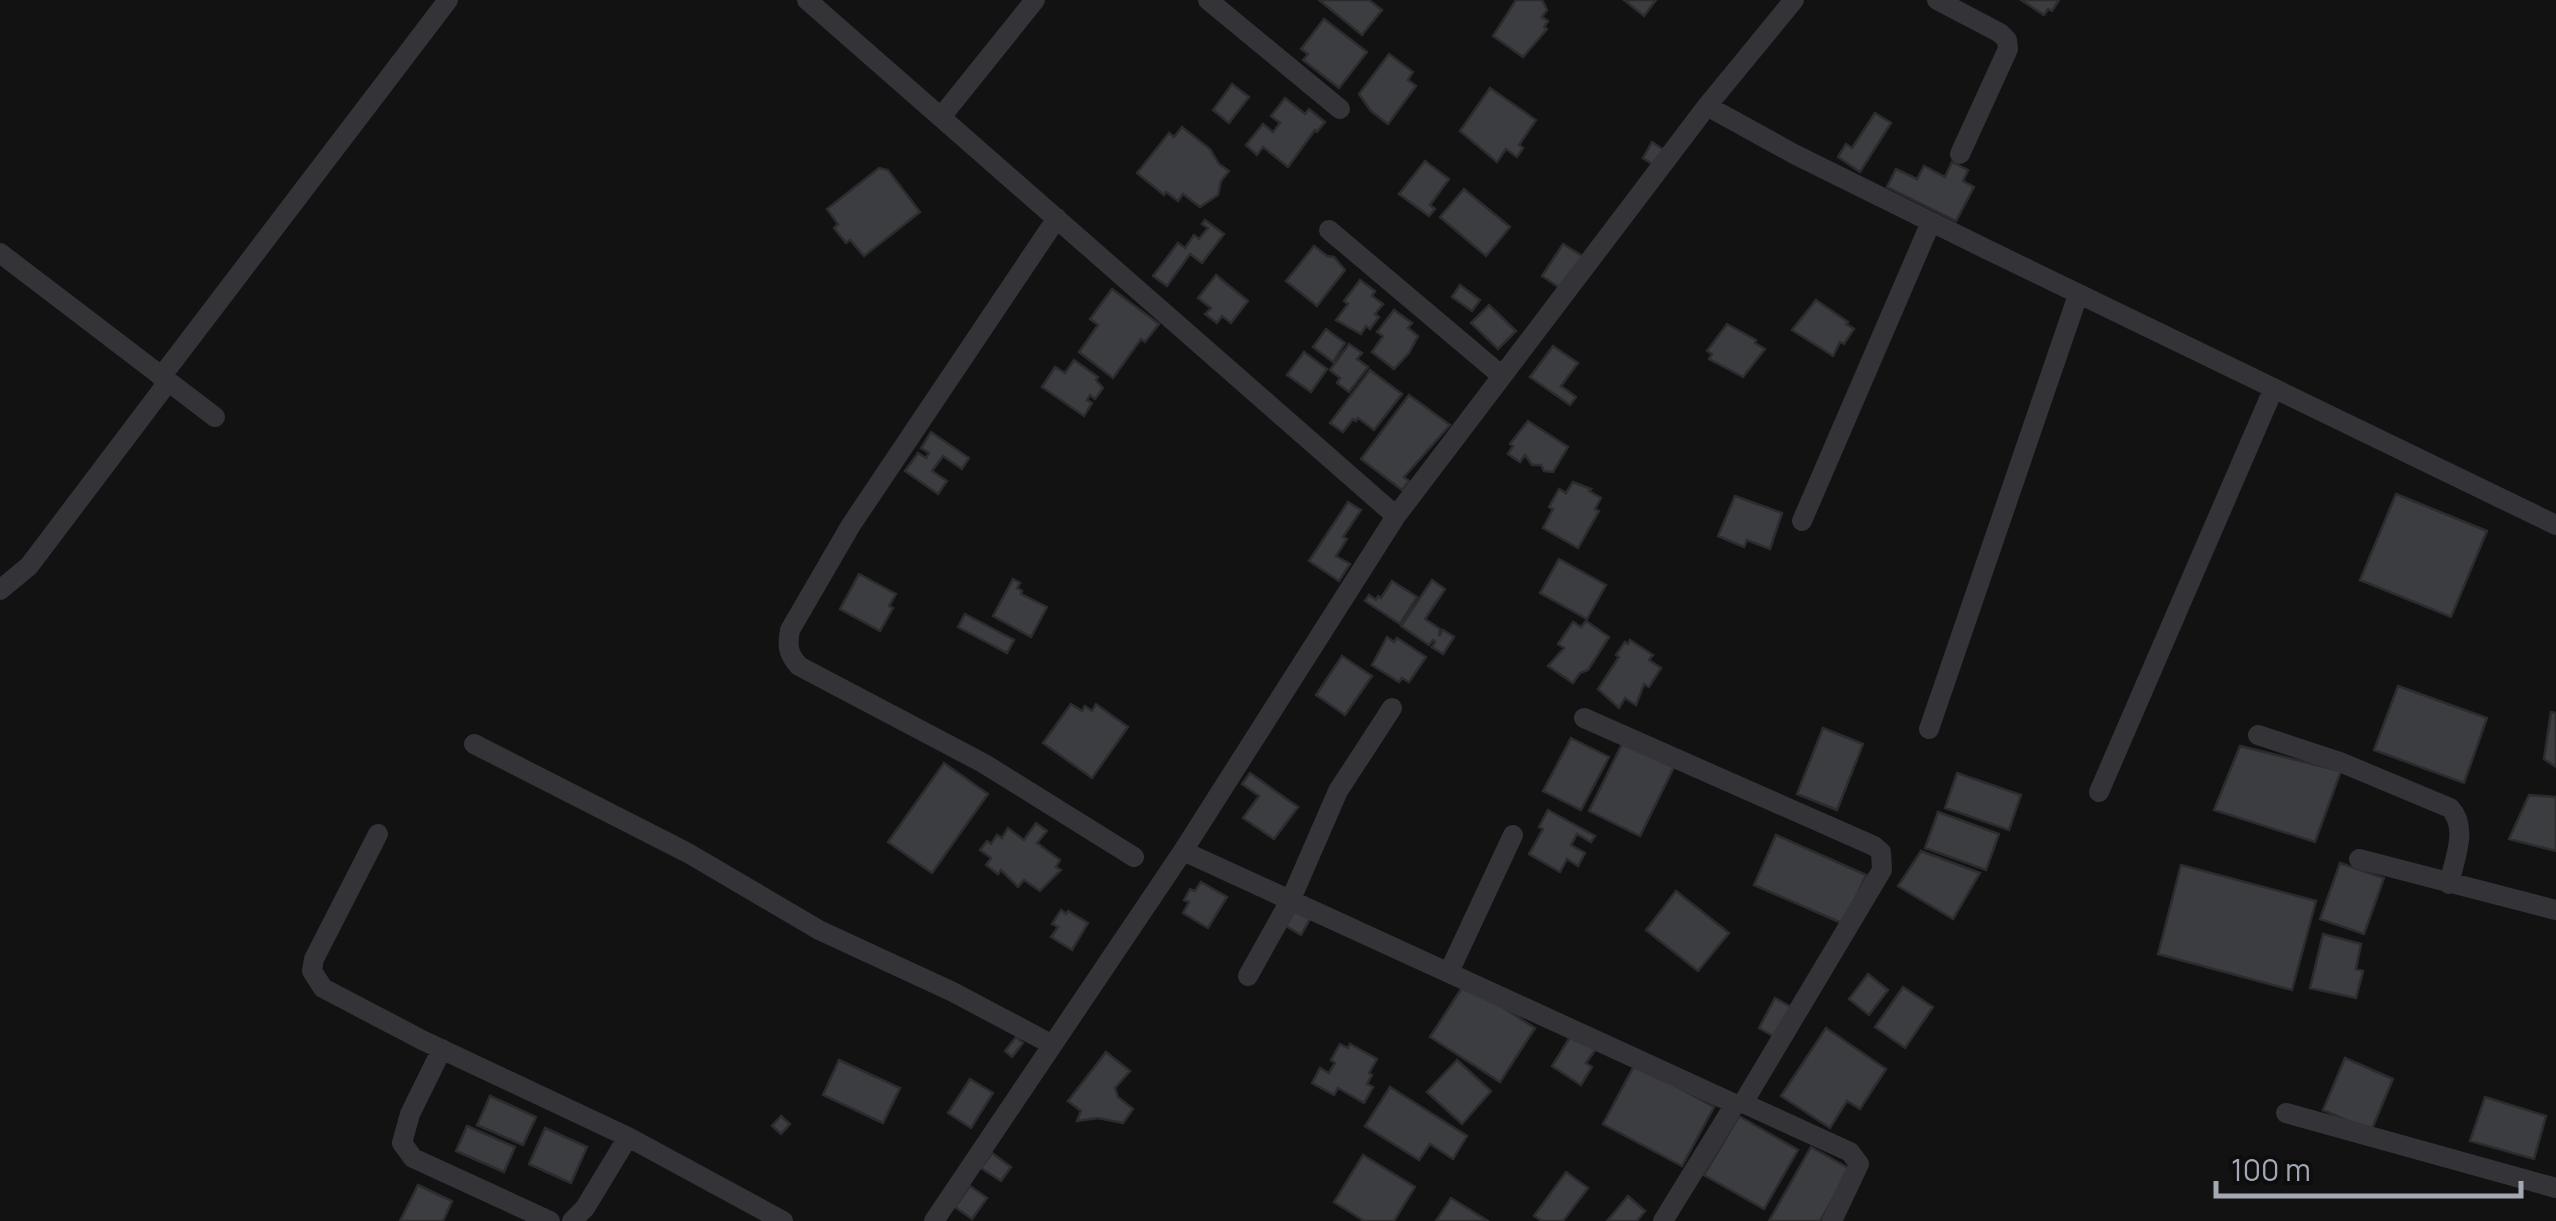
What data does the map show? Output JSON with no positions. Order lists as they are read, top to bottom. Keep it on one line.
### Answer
{"scale_bar":"100 m"}
